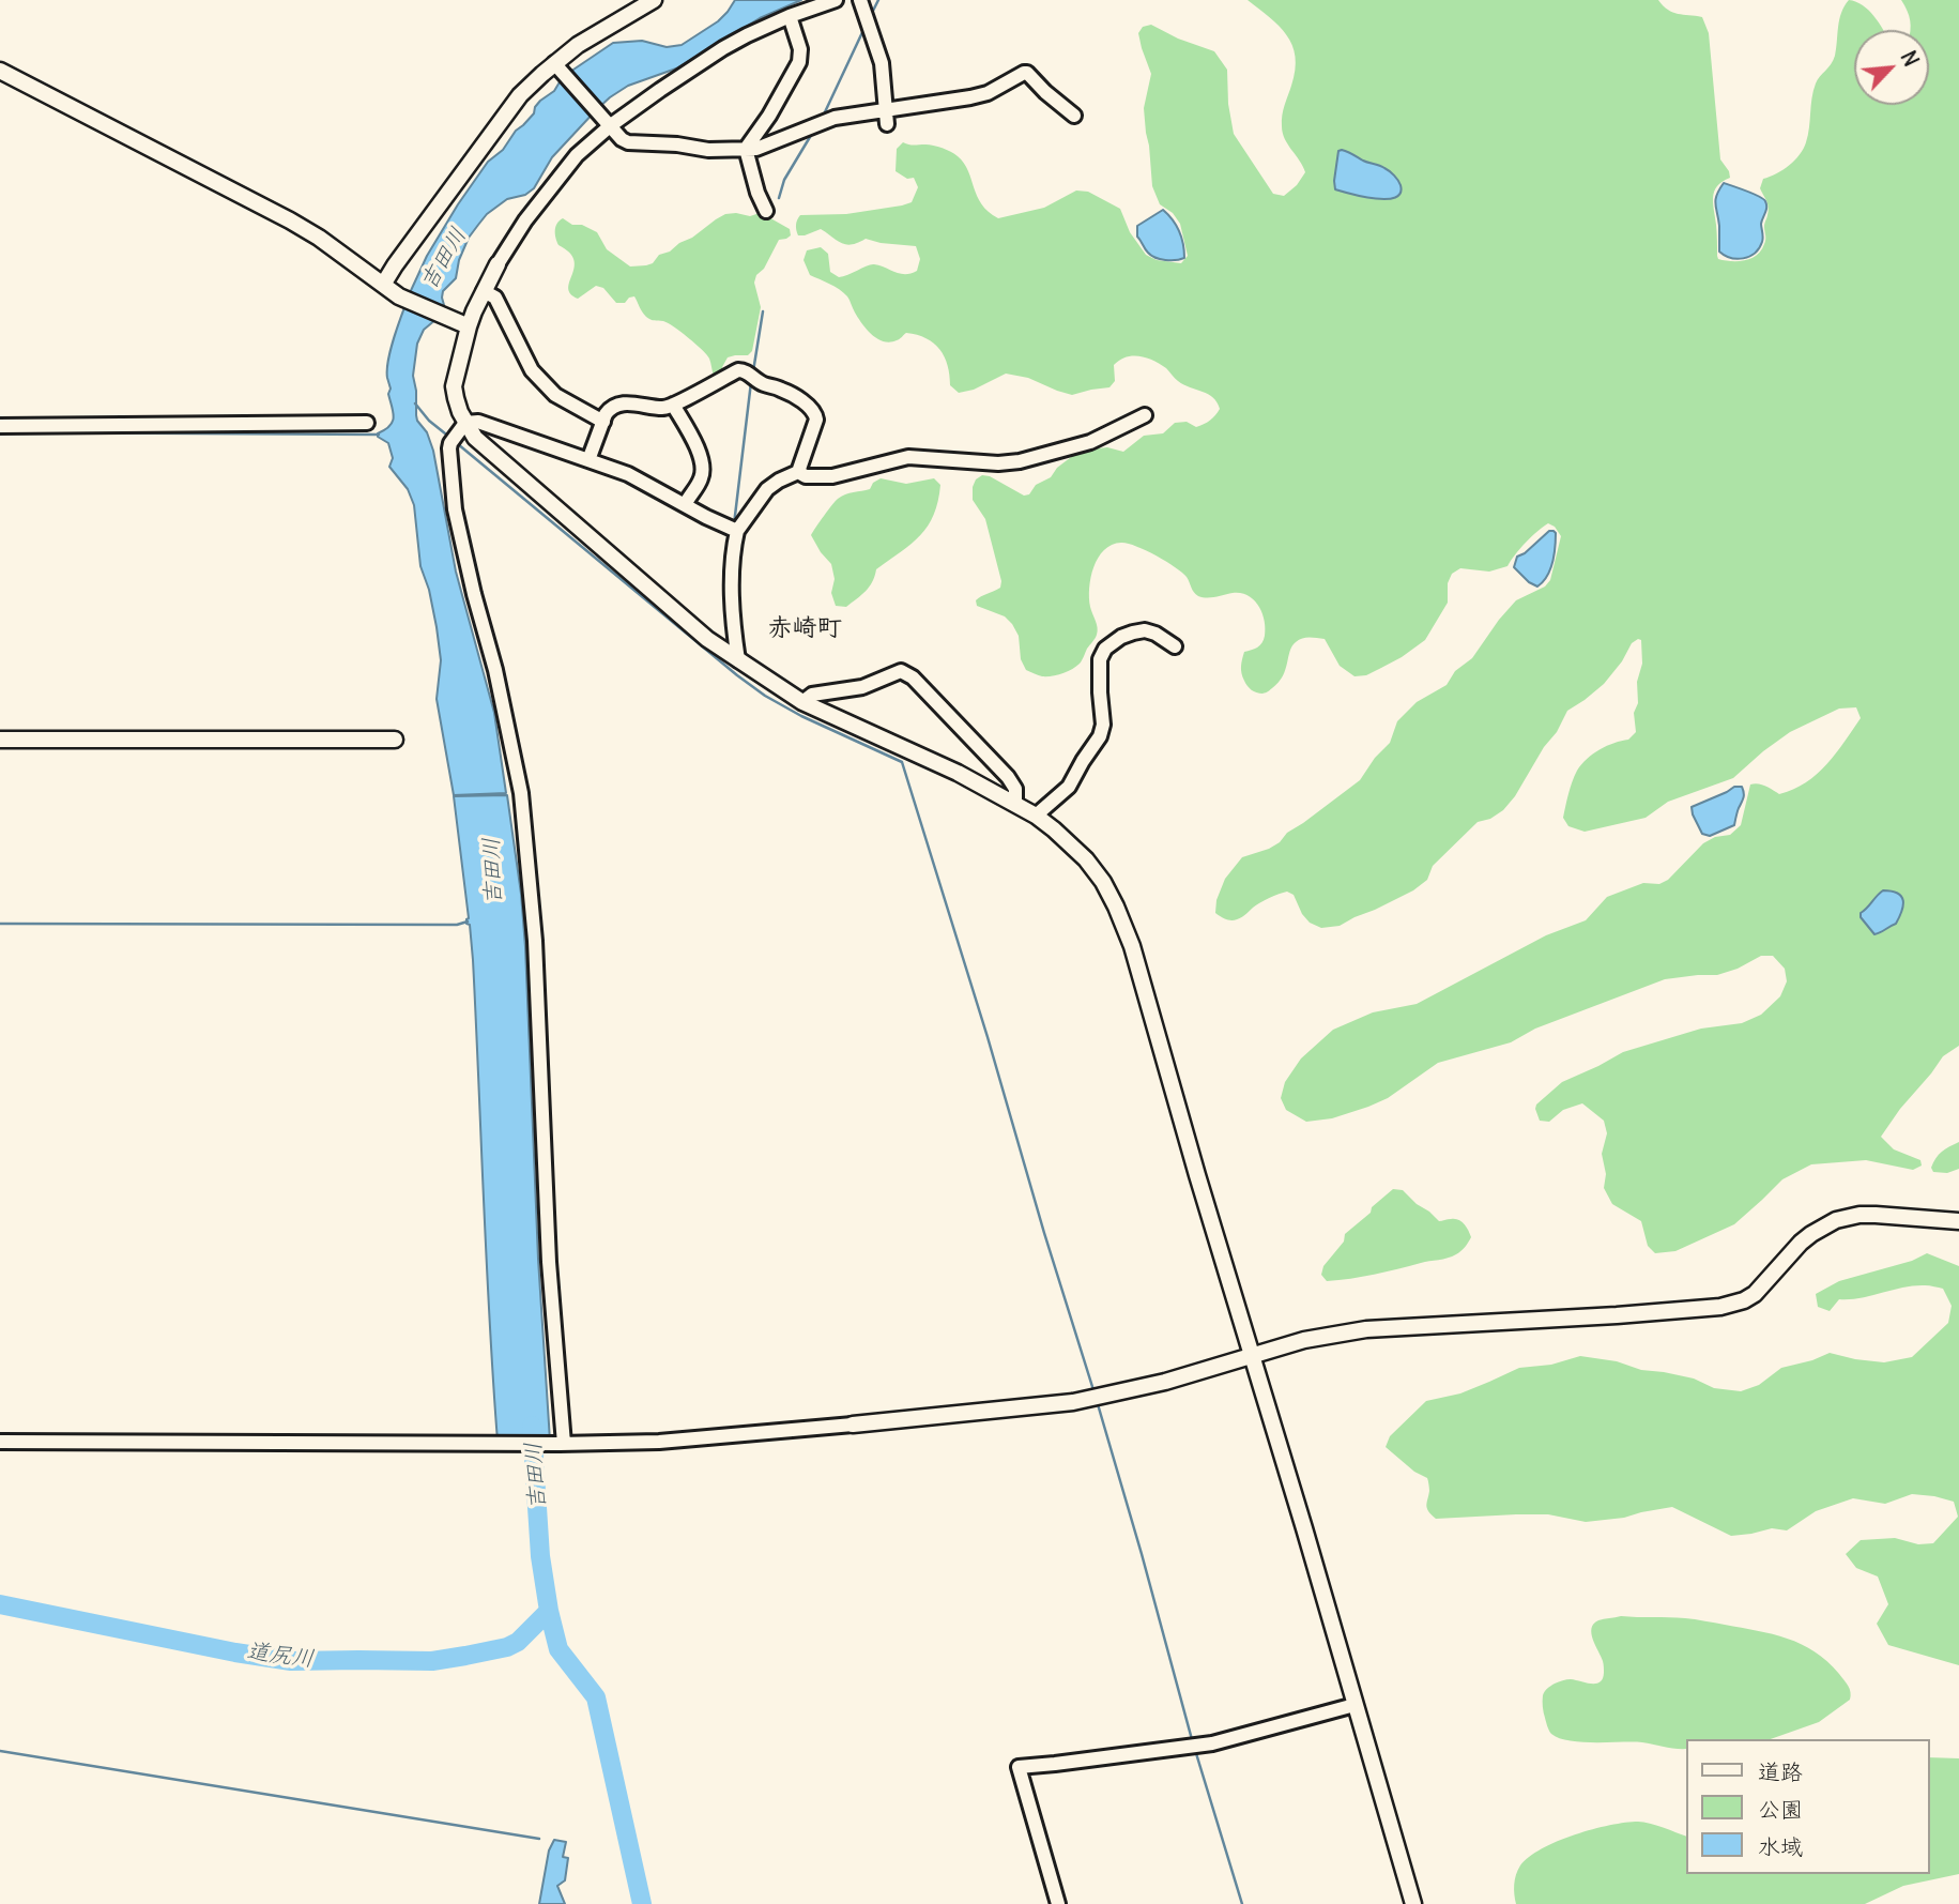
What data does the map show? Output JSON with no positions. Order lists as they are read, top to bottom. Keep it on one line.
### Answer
{"districts":["赤崎町"],"water":["吉田川","道尻川"],"legend":["道路","公園","水域"],"north":"top right"}
